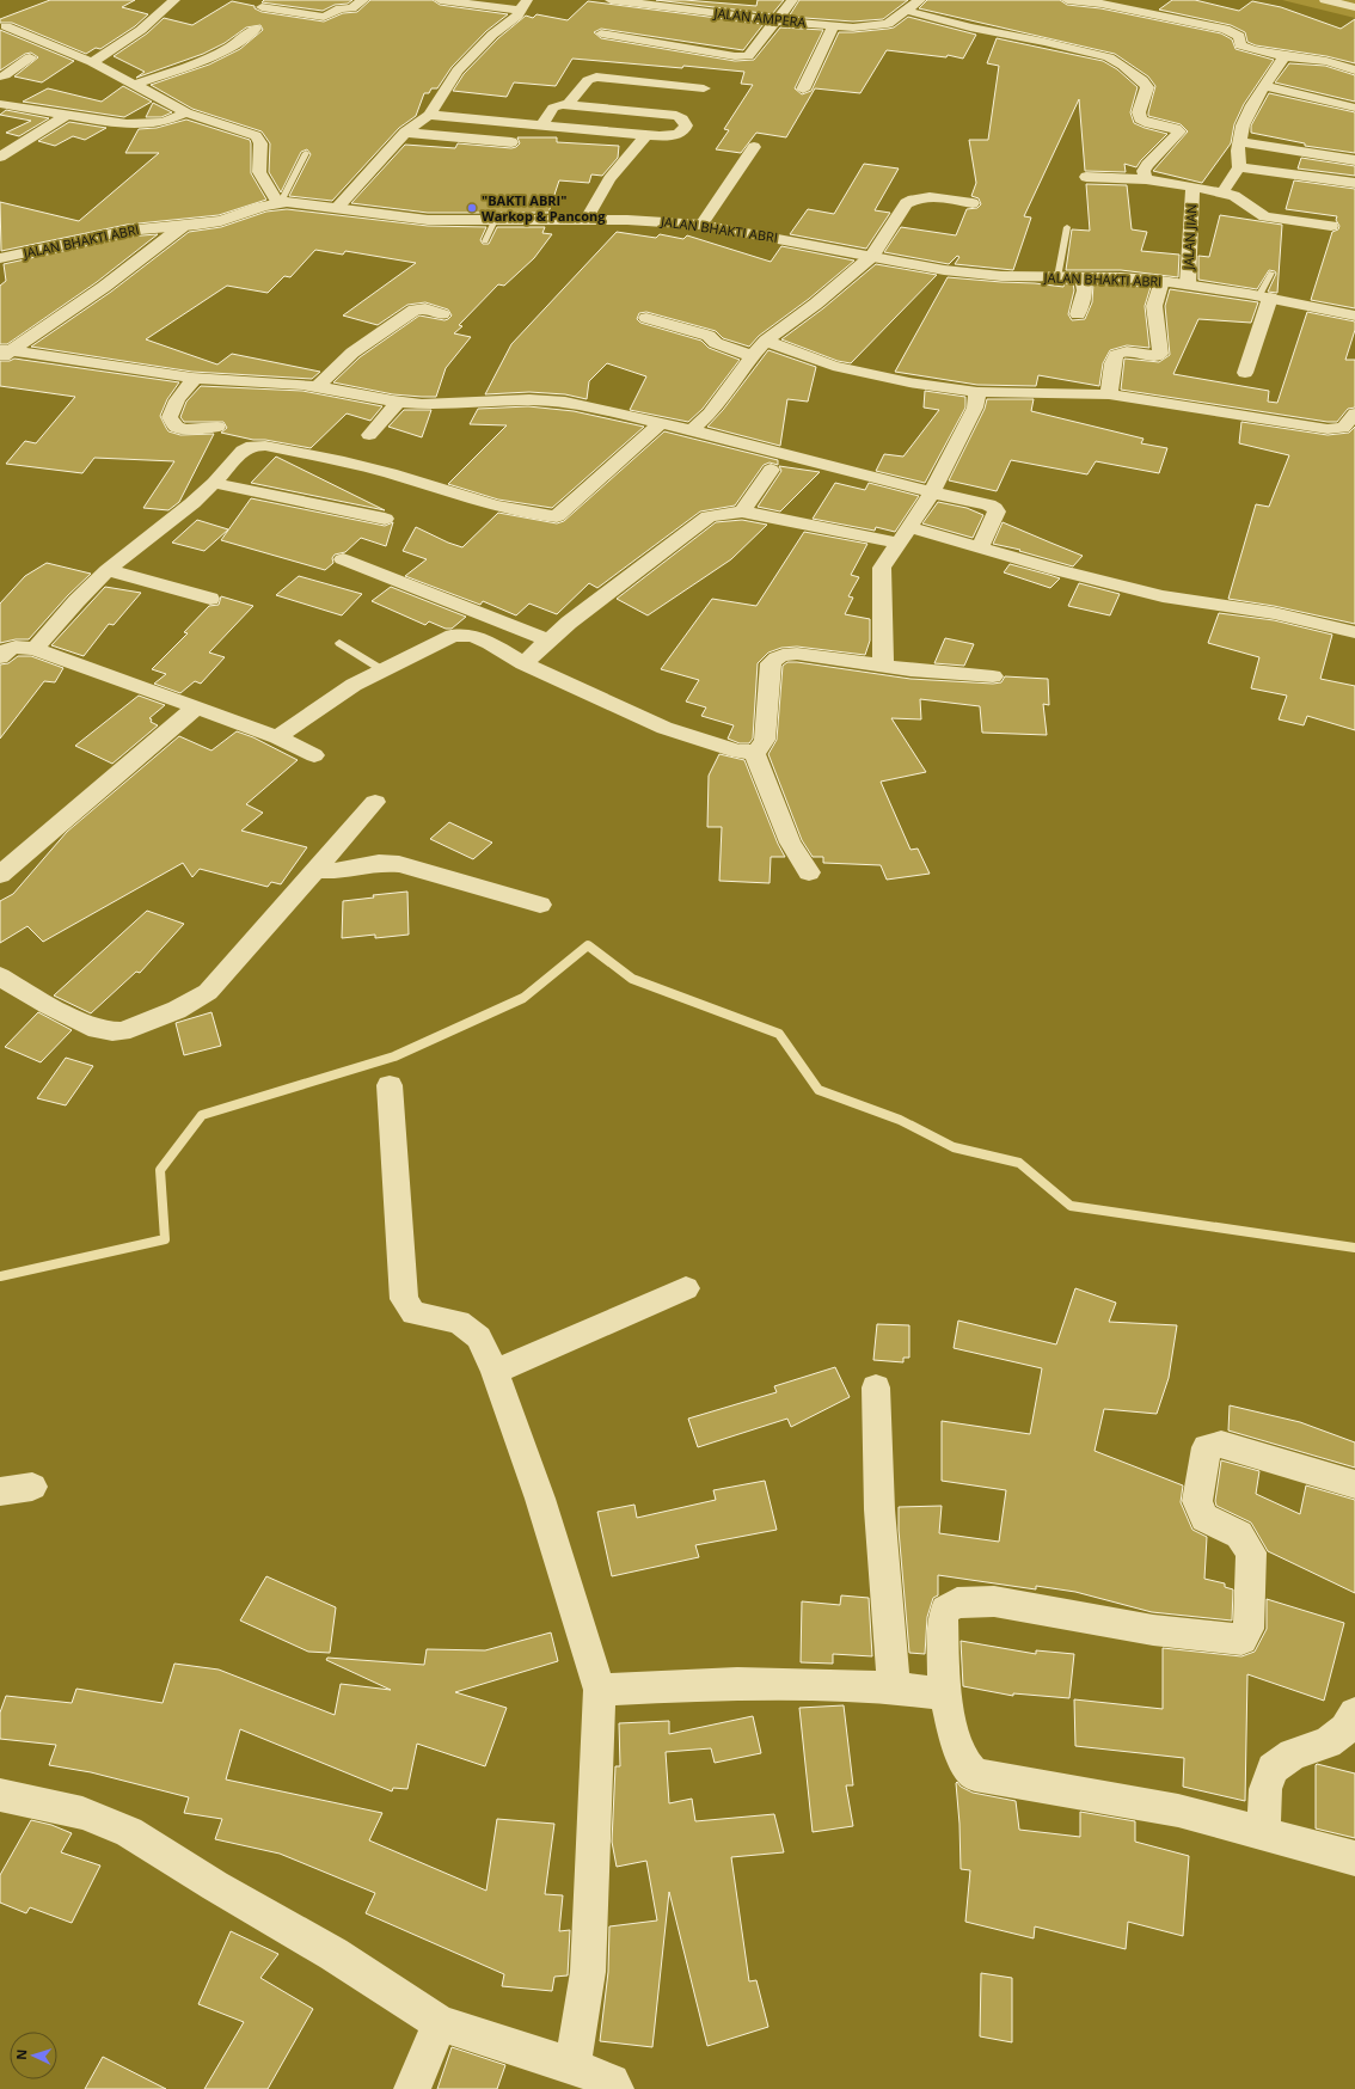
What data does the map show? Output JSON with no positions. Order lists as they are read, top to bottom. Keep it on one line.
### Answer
{"streets":{"street":["JALAN AMPERA","JALAN BHAKTI ABRI","JALAN JIAN"]},"crossings":[["JALAN BHAKTI ABRI","JALAN JIAN"]],"places":["\"BAKTI ABRI\" Warkop & Pancong"],"north":"left"}
